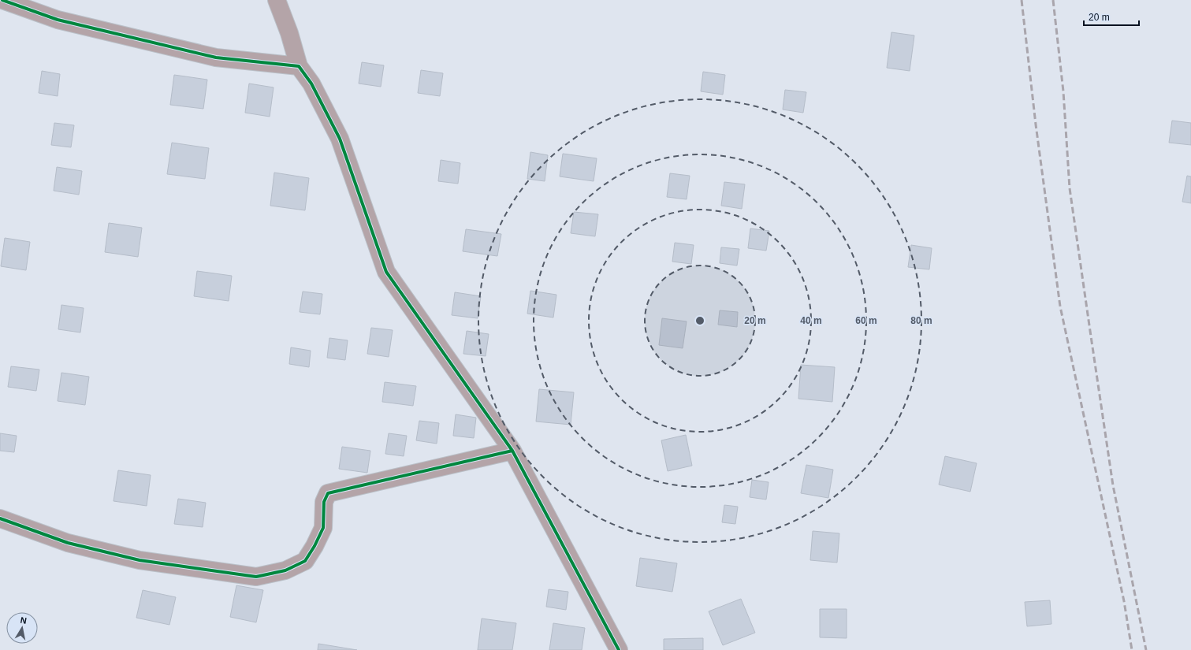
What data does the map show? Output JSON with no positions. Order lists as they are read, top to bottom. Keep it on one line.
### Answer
{"scale_bar":"20 m","north":"top","rings":["20 m","40 m","60 m","80 m"]}
